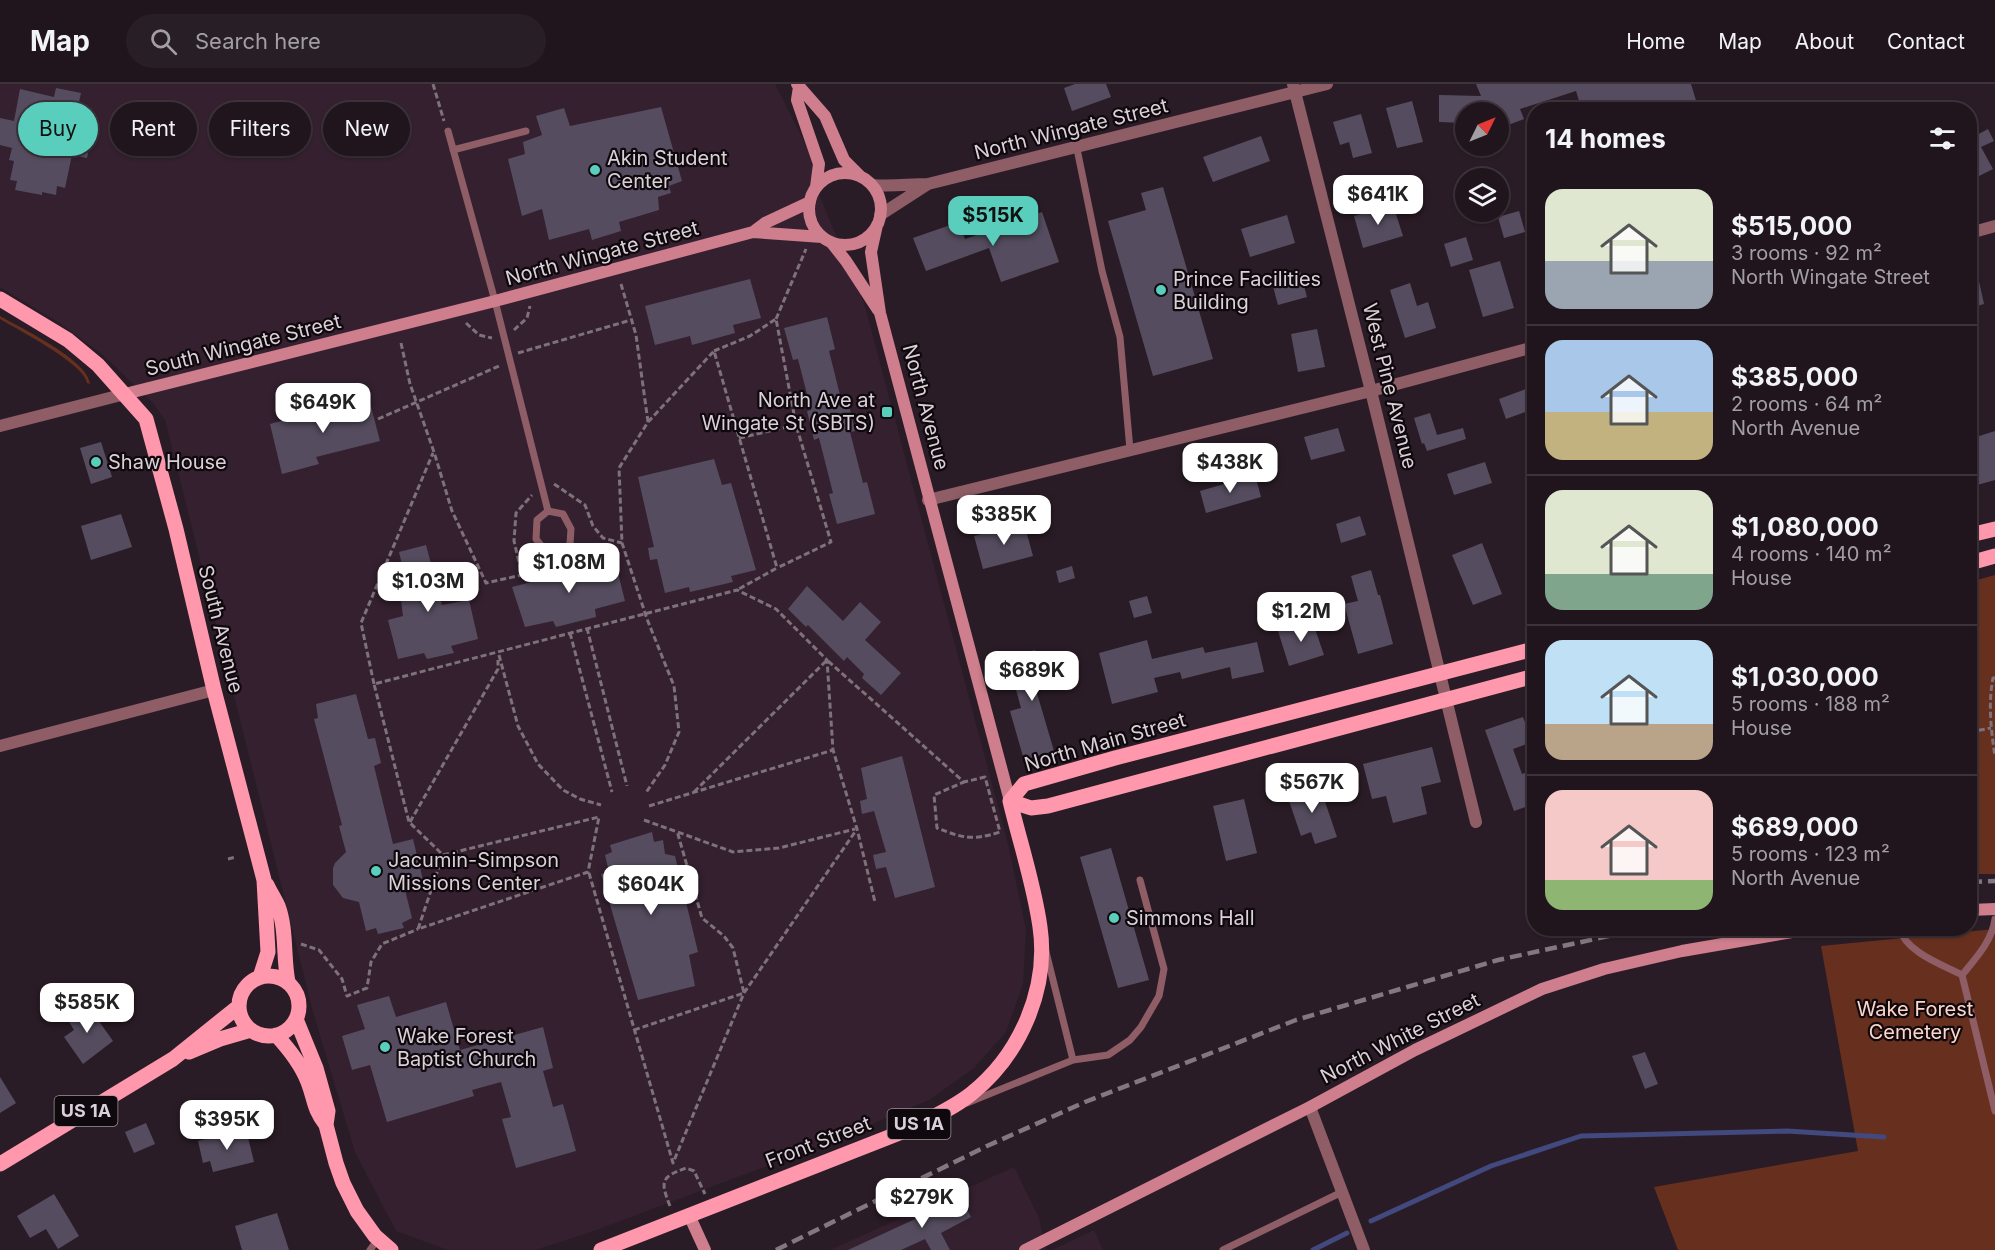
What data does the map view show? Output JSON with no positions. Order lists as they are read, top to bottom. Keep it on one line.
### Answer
{"streets":{"main road":["North Avenue","South Avenue","North Main Street","US 1A","Front Street"],"street":["North Wingate Street","South Wingate Street","West Pine Avenue","North White Street"]},"crossings":[["North Wingate Street","South Wingate Street"],["North Wingate Street","West Pine Avenue"],["North Wingate Street","North Avenue"],["South Wingate Street","South Avenue"],["West Pine Avenue","North Main Street"],["North Avenue","North Main Street"],["North Avenue","Front Street"],["South Avenue","US 1A"]],"parks":["Wake Forest Cemetery"],"places":{"other":["Akin Student Center","Prince Facilities Building","Shaw House","Jacumin-Simpson Missions Center","Simmons Hall","Wake Forest Baptist Church"],"transit":["North Ave at Wingate St (SBTS)"]},"north":"top right","page":{"header":"Map","search":"Search here","nav":["Home","Map","About","Contact"],"chip":["Buy","Rent","Filters","New"],"heading":"14 homes","list":[{"name":"$515,000","note":"3 rooms · 92 m² · North Wingate Street"},{"name":"$385,000","note":"2 rooms · 64 m² · North Avenue"},{"name":"$1,080,000","note":"4 rooms · 140 m² · House"},{"name":"$1,030,000","note":"5 rooms · 188 m² · House"},{"name":"$689,000","note":"5 rooms · 123 m² · North Avenue"}],"price":["$641K","$515K","$649K","$438K","$385K","$1.08M","$1.03M","$1.2M","$689K","$567K","$604K","$585K","$395K","$279K"]}}
